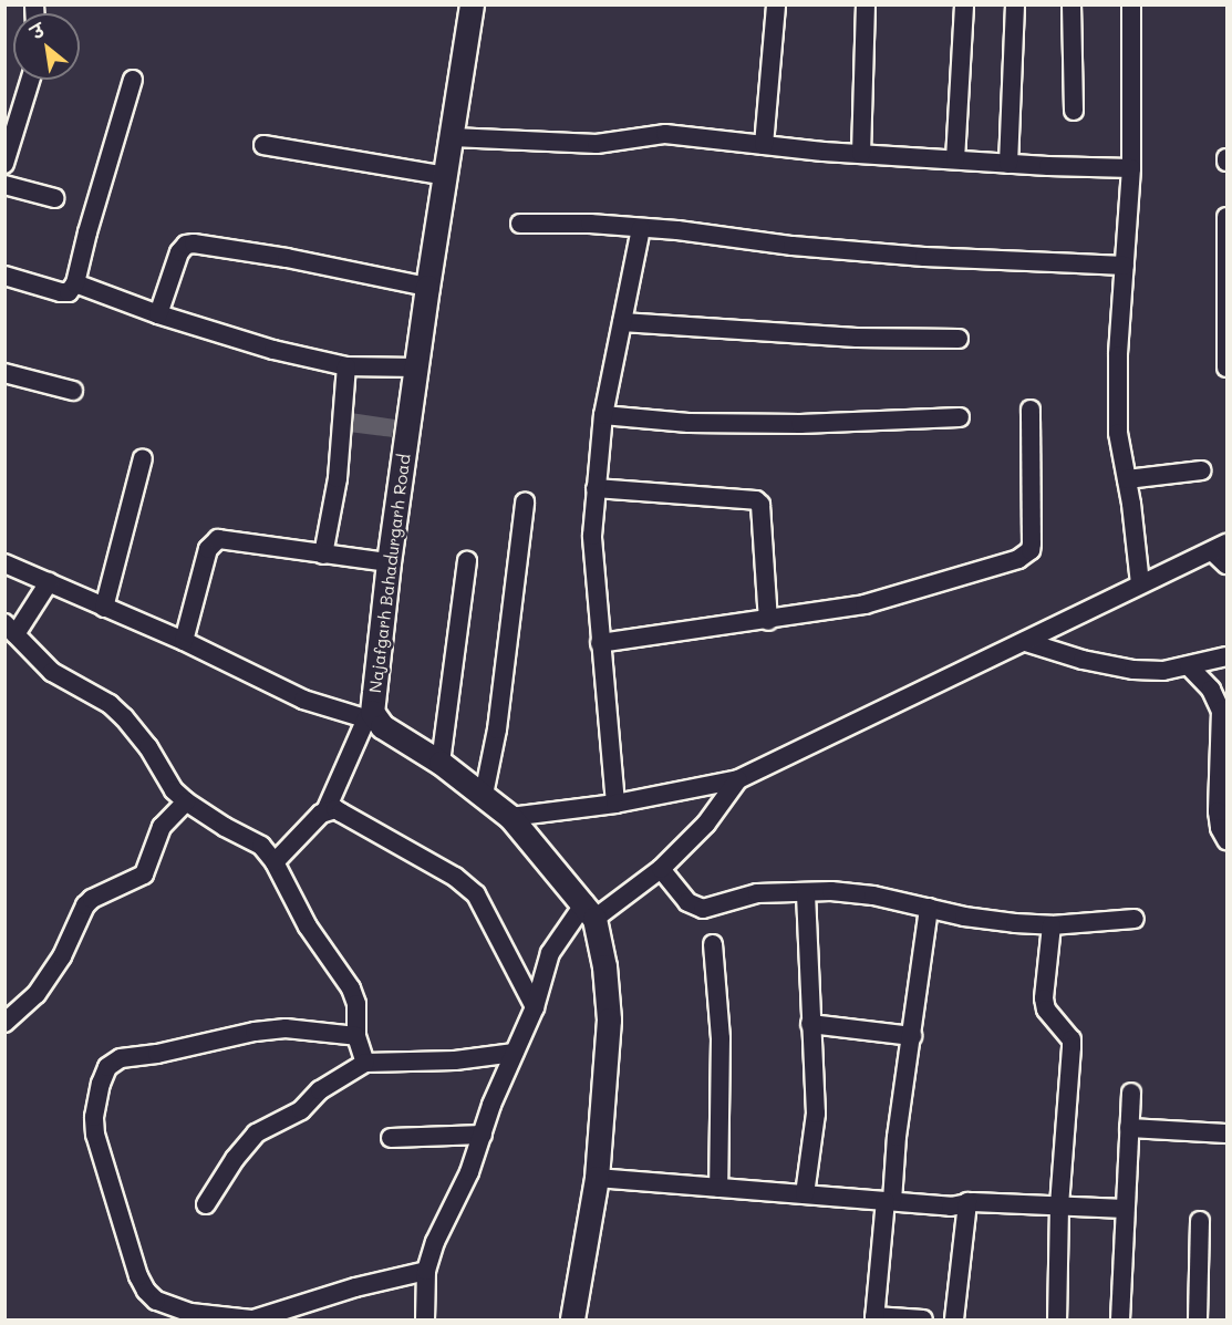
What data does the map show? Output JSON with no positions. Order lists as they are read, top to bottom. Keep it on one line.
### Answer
{"streets":{"street":["Najafgarh Bahadurgarh Road"]},"north":"top left"}
